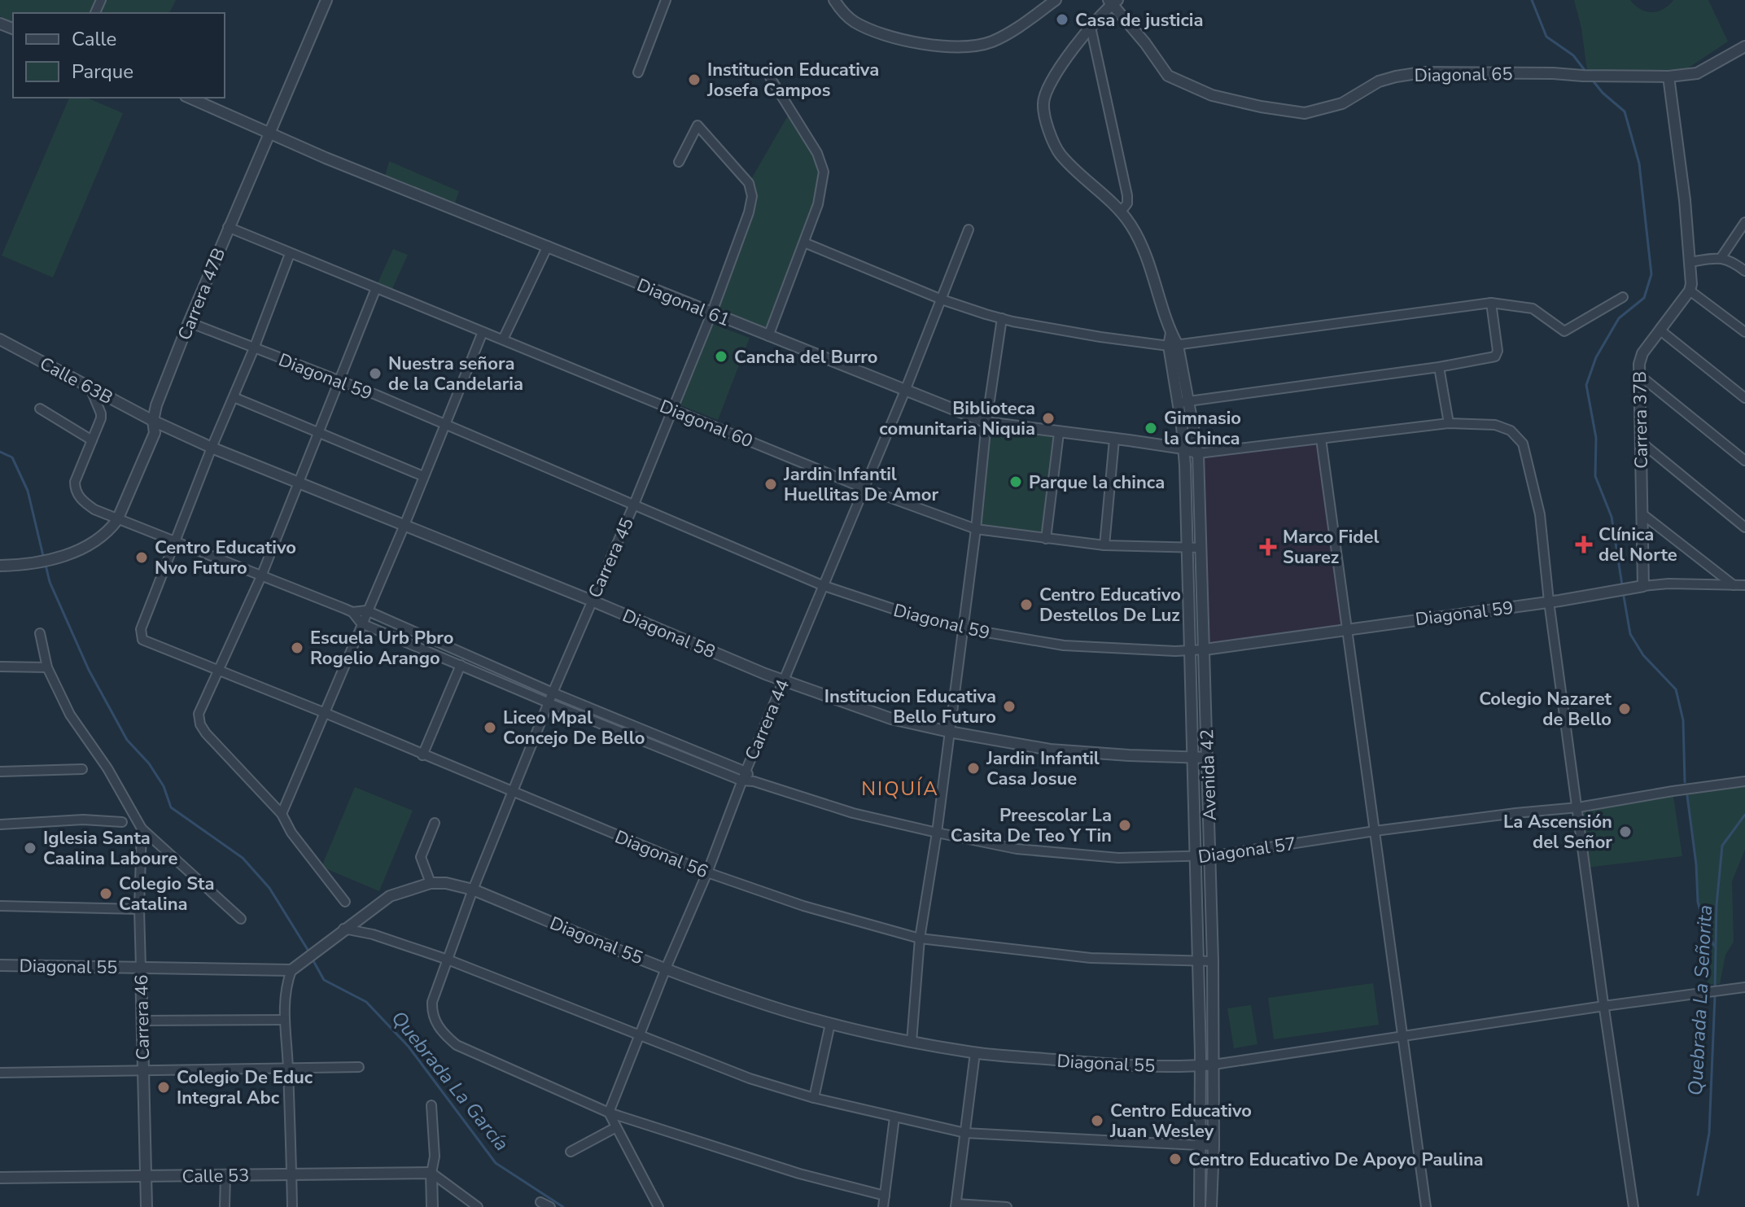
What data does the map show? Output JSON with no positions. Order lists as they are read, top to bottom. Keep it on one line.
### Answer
{"streets":{"street":["Diagonal 65","Carrera 47B","Diagonal 61","Diagonal 59","Calle 63B","Carrera 37B","Diagonal 60","Carrera 45","Diagonal 58","Carrera 44","Avenida 42","Diagonal 57","Diagonal 56","Diagonal 55","Carrera 46","Calle 53"]},"crossings":[["Carrera 47B","Diagonal 61"],["Carrera 47B","Diagonal 59"],["Carrera 47B","Calle 63B"],["Carrera 47B","Diagonal 60"],["Carrera 47B","Diagonal 58"],["Diagonal 61","Carrera 45"],["Diagonal 61","Carrera 44"],["Diagonal 61","Avenida 42"],["Diagonal 59","Carrera 37B"],["Diagonal 59","Carrera 45"],["Diagonal 59","Carrera 44"],["Diagonal 59","Avenida 42"],["Calle 63B","Diagonal 58"],["Diagonal 60","Carrera 45"],["Diagonal 60","Carrera 44"],["Diagonal 60","Avenida 42"],["Carrera 45","Diagonal 58"],["Carrera 45","Carrera 44"],["Carrera 45","Diagonal 57"],["Carrera 45","Diagonal 56"],["Carrera 45","Diagonal 55"],["Diagonal 58","Carrera 44"],["Diagonal 58","Avenida 42"],["Carrera 44","Diagonal 57"],["Carrera 44","Diagonal 56"],["Carrera 44","Diagonal 55"],["Avenida 42","Diagonal 57"],["Avenida 42","Diagonal 56"],["Avenida 42","Diagonal 55"],["Diagonal 55","Carrera 46"],["Carrera 46","Calle 53"]],"districts":["NIQUÍA"],"water":["Quebrada La Señorita","Quebrada La García"],"places":{"other":["Casa de justicia","Institucion Educativa Josefa Campos","Cancha del Burro","Nuestra señora de la Candelaria","Biblioteca comunitaria Niquia","Gimnasio la Chinca","Parque la chinca","Jardin Infantil Huellitas De Amor","Centro Educativo Nvo Futuro","Centro Educativo Destellos De Luz","Escuela Urb Pbro Rogelio Arango","Institucion Educativa Bello Futuro","Colegio Nazaret de Bello","Liceo Mpal Concejo De Bello","Jardin Infantil Casa Josue","Preescolar La Casita De Teo Y Tin","La Ascensión del Señor","Iglesia Santa Caalina Laboure","Colegio Sta Catalina","Colegio De Educ Integral Abc","Centro Educativo Juan Wesley","Centro Educativo De Apoyo Paulina"],"health":["Clínica del Norte","Marco Fidel Suarez"]},"legend":["Calle","Parque"]}
